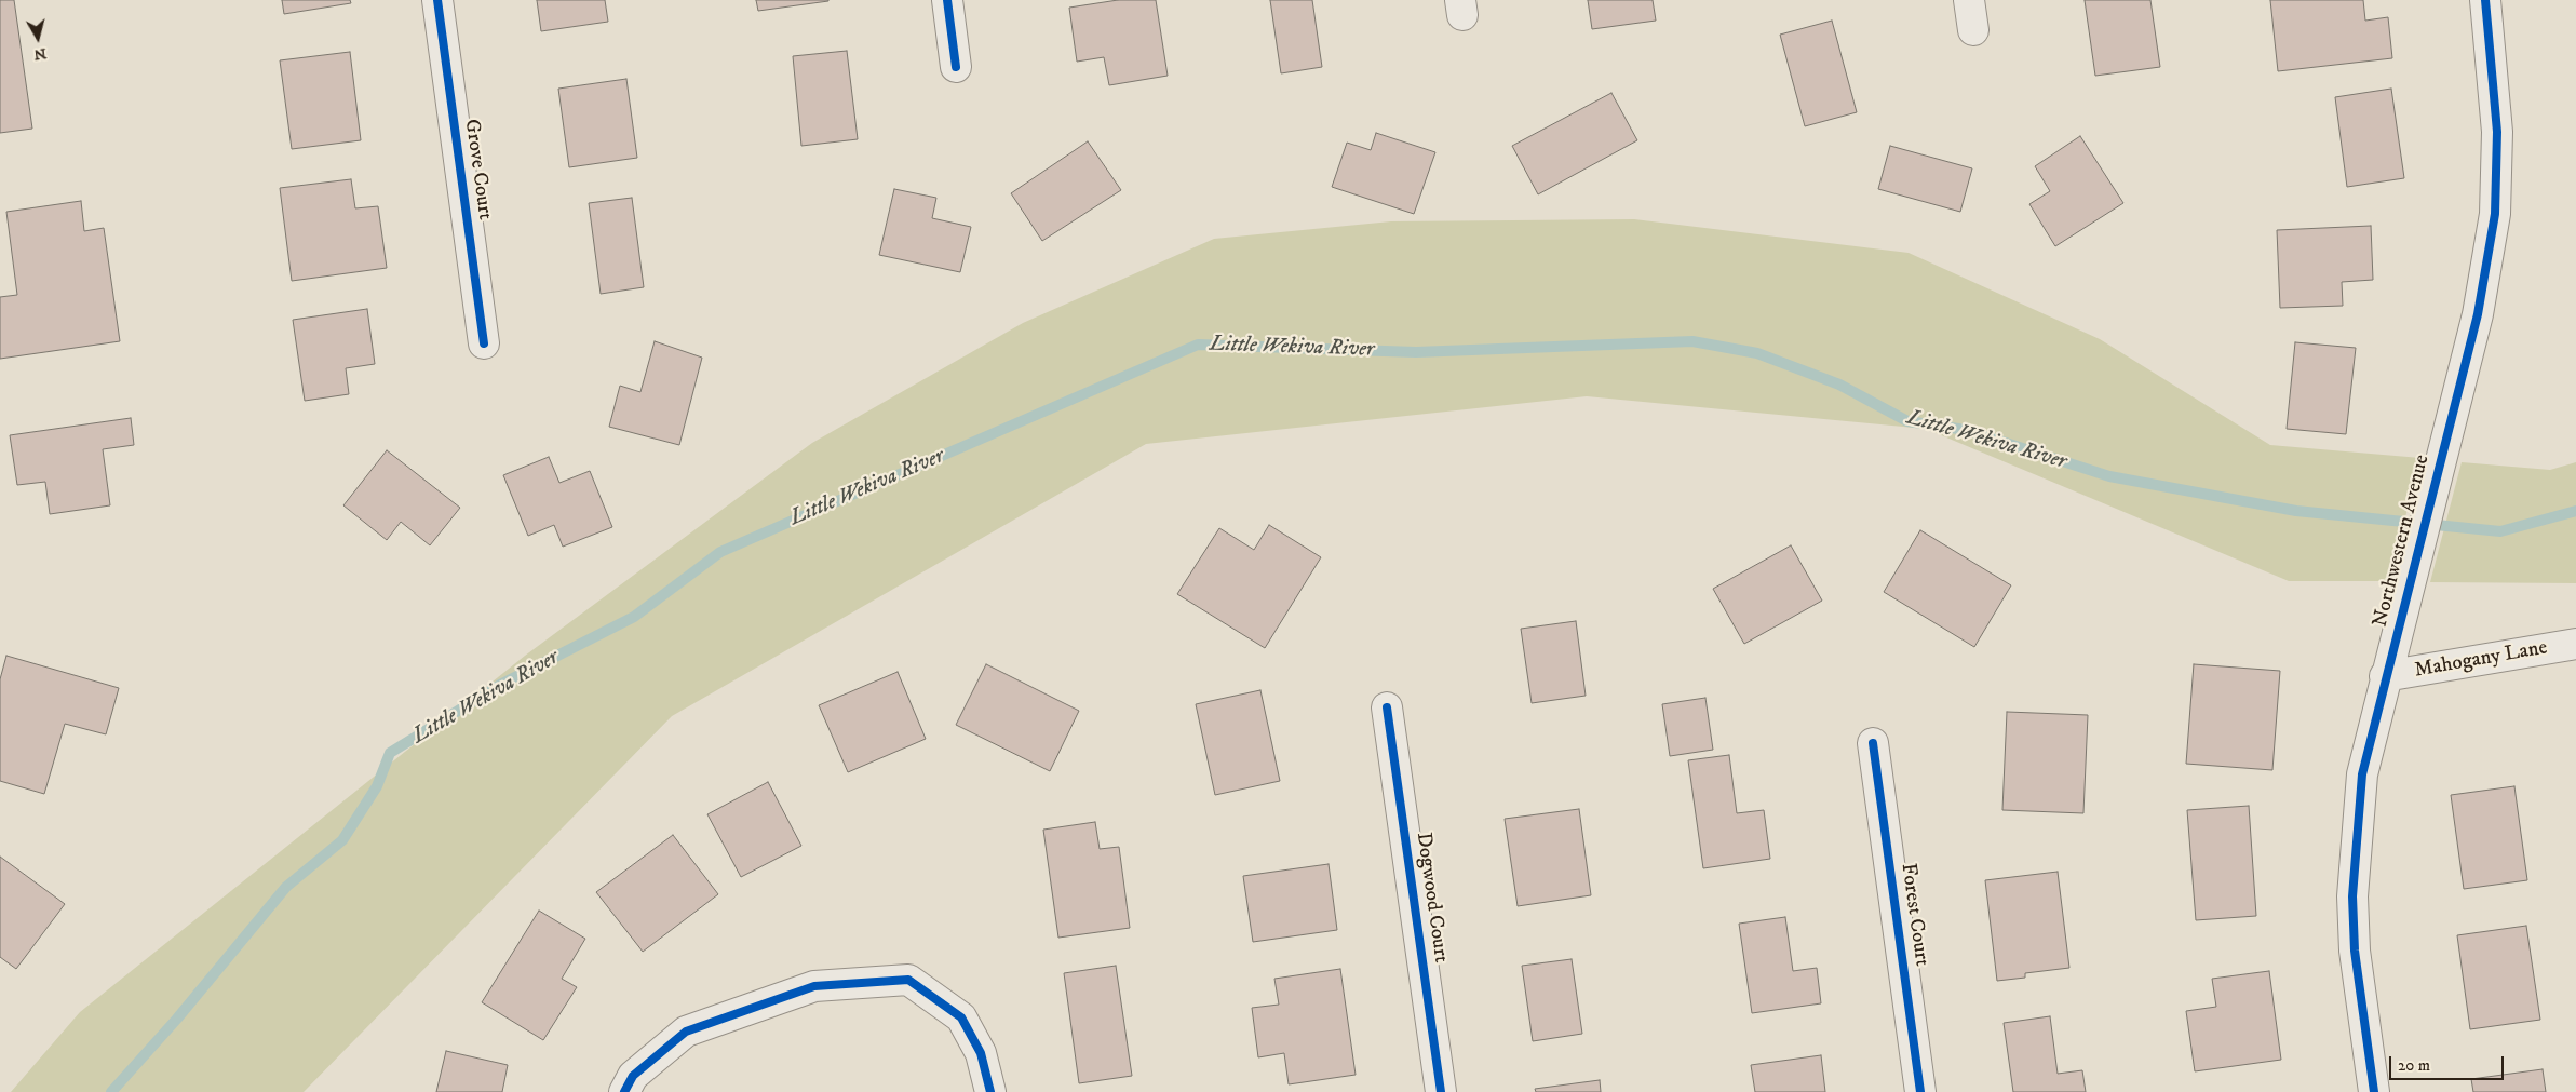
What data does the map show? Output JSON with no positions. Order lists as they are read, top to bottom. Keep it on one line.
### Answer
{"streets":{"street":["Grove Court","Northwestern Avenue","Mahogany Lane","Dogwood Court","Forest Court"]},"crossings":[["Northwestern Avenue","Mahogany Lane"]],"water":["Little Wekiva River"],"scale_bar":"20 m","north":"bottom"}
